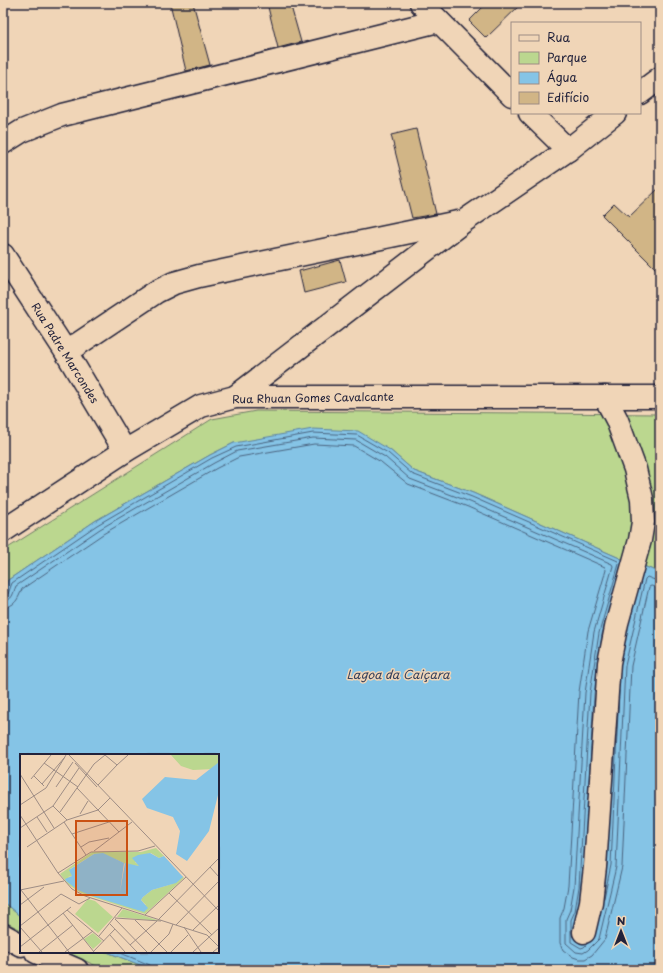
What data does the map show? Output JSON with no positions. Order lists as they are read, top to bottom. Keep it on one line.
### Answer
{"streets":{"street":["Rua Padre Marcondes","Rua Rhuan Gomes Cavalcante"]},"crossings":[["Rua Padre Marcondes","Rua Rhuan Gomes Cavalcante"]],"water":["Lagoa da Caiçara"],"legend":["Rua","Parque","Água","Edifício"],"north":"top"}
